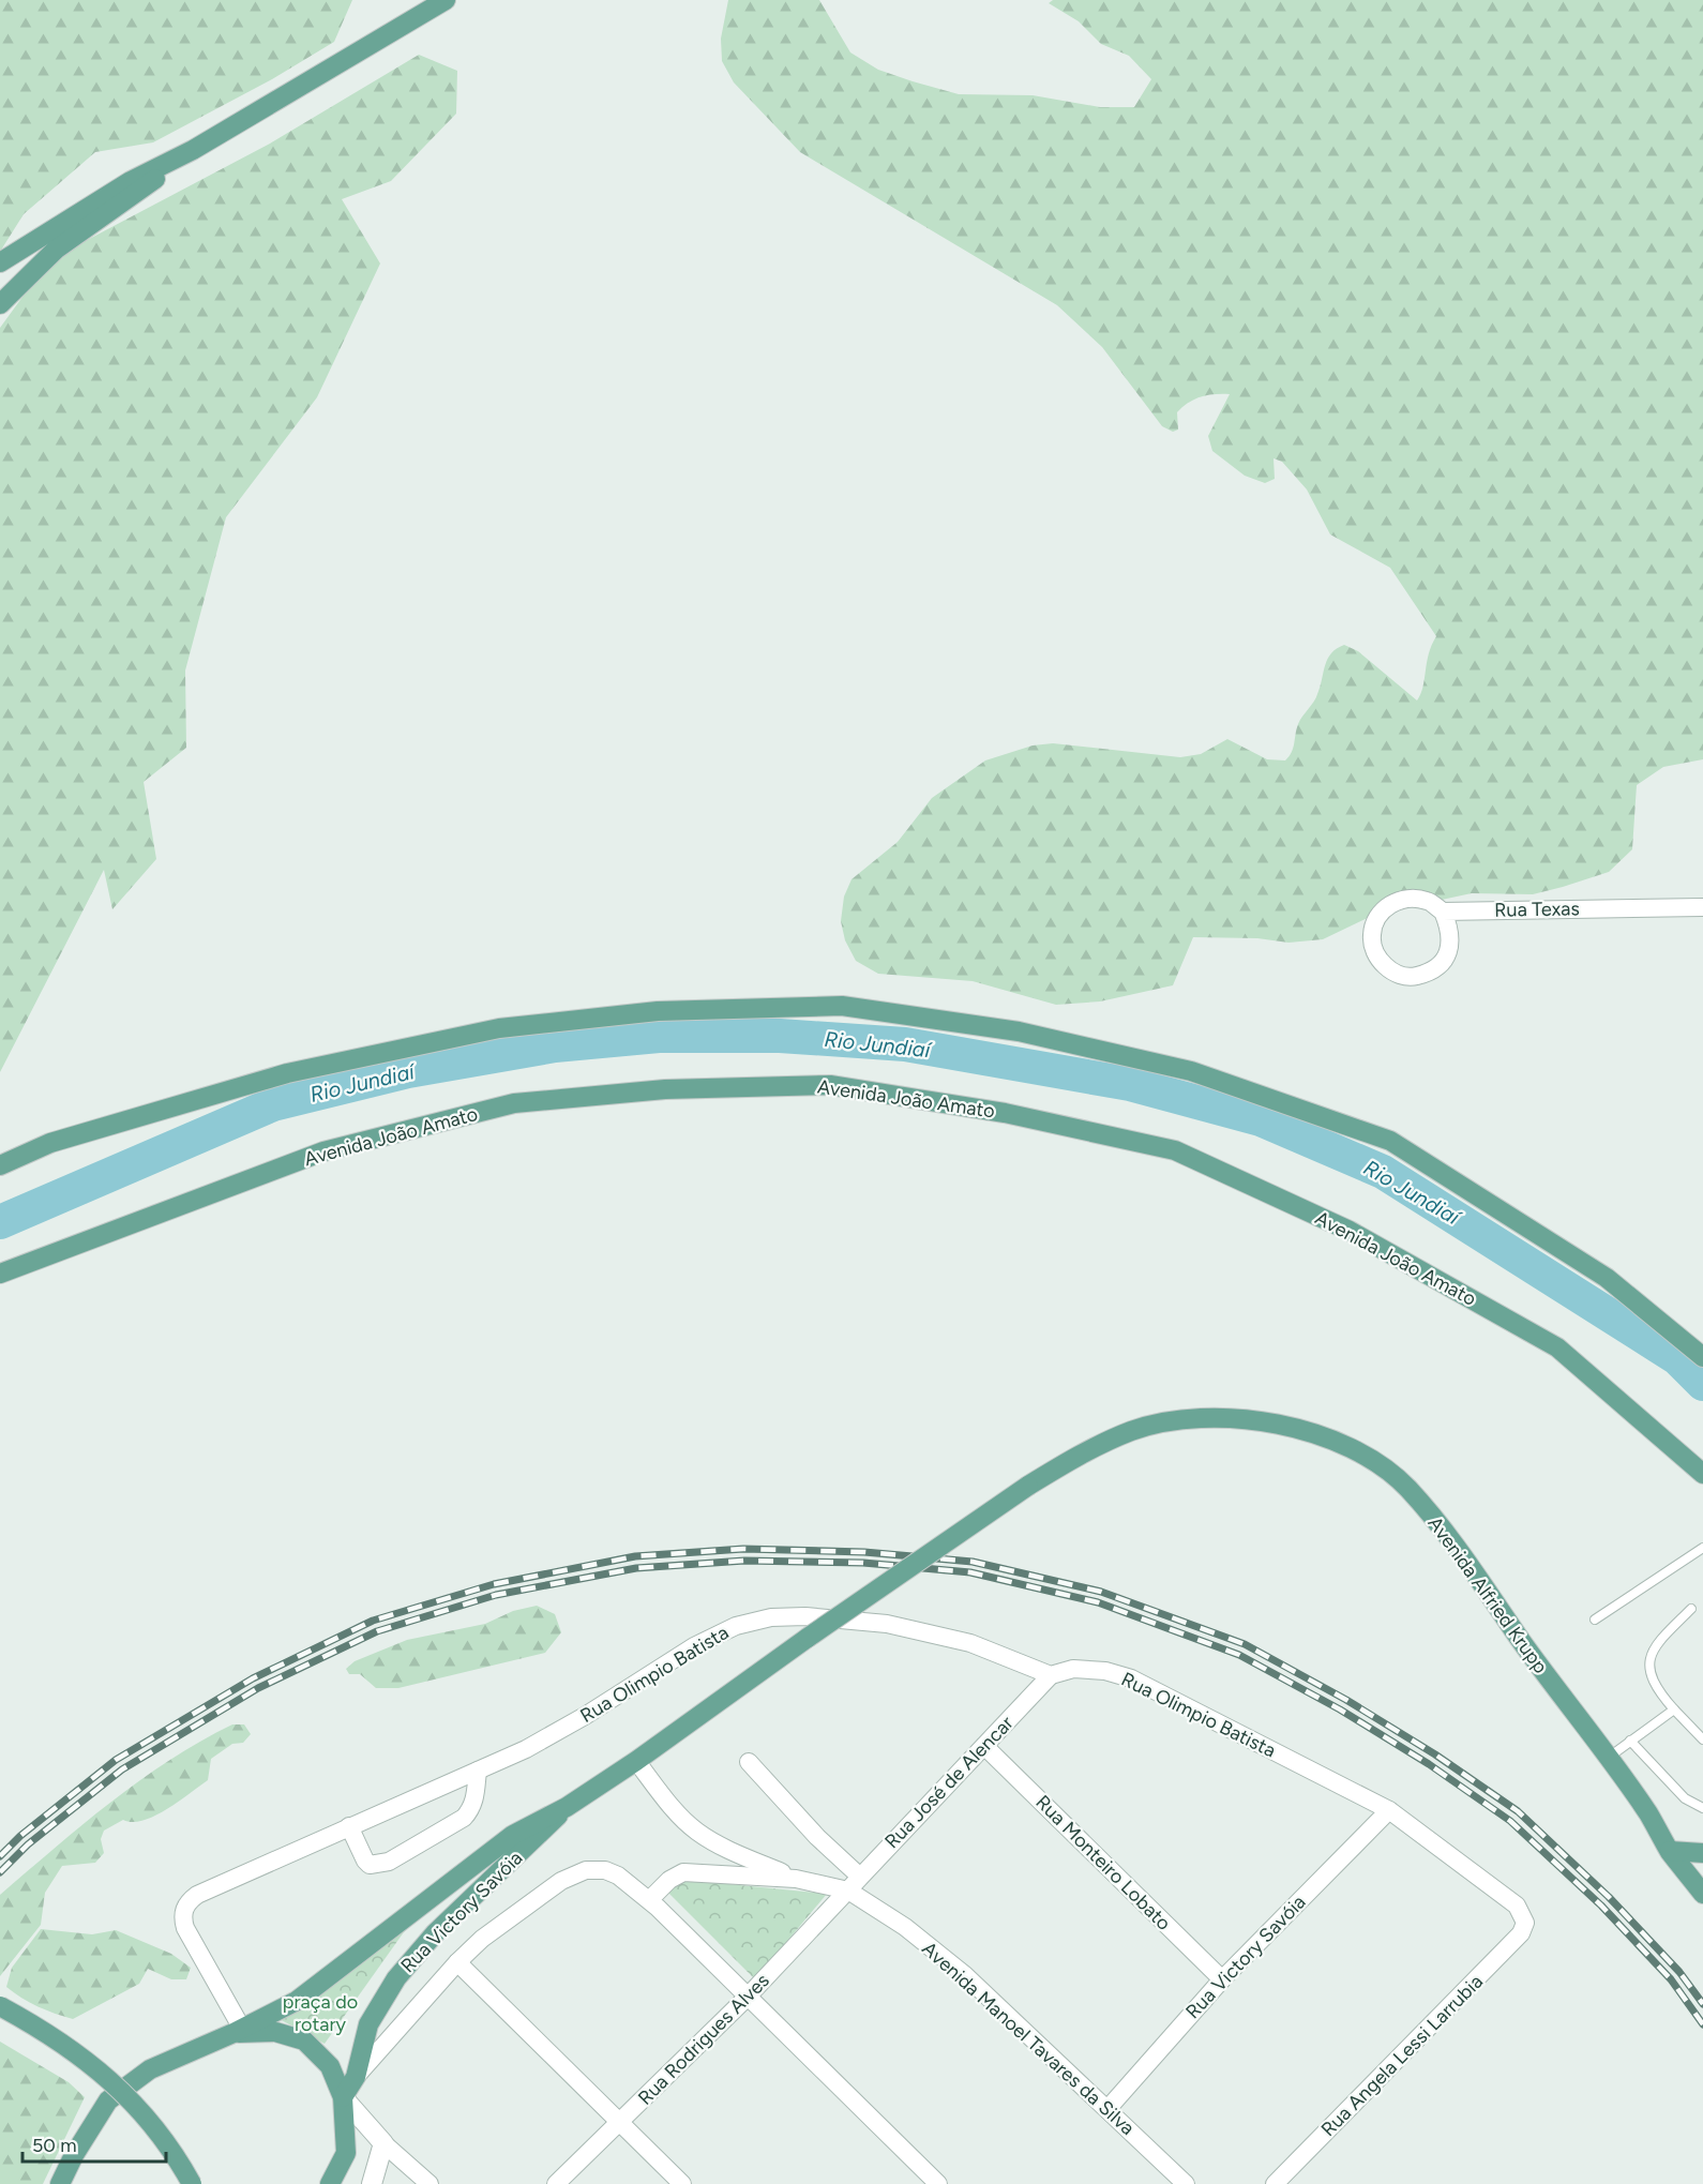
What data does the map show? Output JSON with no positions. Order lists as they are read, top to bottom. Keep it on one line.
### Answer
{"streets":{"main road":["Avenida João Amato","Avenida Alfried Krupp","Rua Victory Savóia"],"street":["Rua Texas","Rua Olimpio Batista","Rua José de Alencar","Rua Monteiro Lobato","Avenida Manoel Tavares da Silva","Rua Rodrigues Alves","Rua Angela Lessi Larrubia"]},"crossings":[["Avenida Alfried Krupp","Rua Victory Savóia"],["Rua Olimpio Batista","Rua José de Alencar"],["Rua Olimpio Batista","Rua Victory Savóia"],["Rua Olimpio Batista","Rua Angela Lessi Larrubia"],["Rua José de Alencar","Rua Monteiro Lobato"],["Rua José de Alencar","Avenida Manoel Tavares da Silva"],["Rua José de Alencar","Rua Rodrigues Alves"],["Rua Monteiro Lobato","Rua Victory Savóia"],["Rua Victory Savóia","Avenida Manoel Tavares da Silva"],["Avenida Manoel Tavares da Silva","Rua Rodrigues Alves"]],"water":["Rio Jundiaí"],"parks":["praça do rotary"],"scale_bar":"50 m"}
